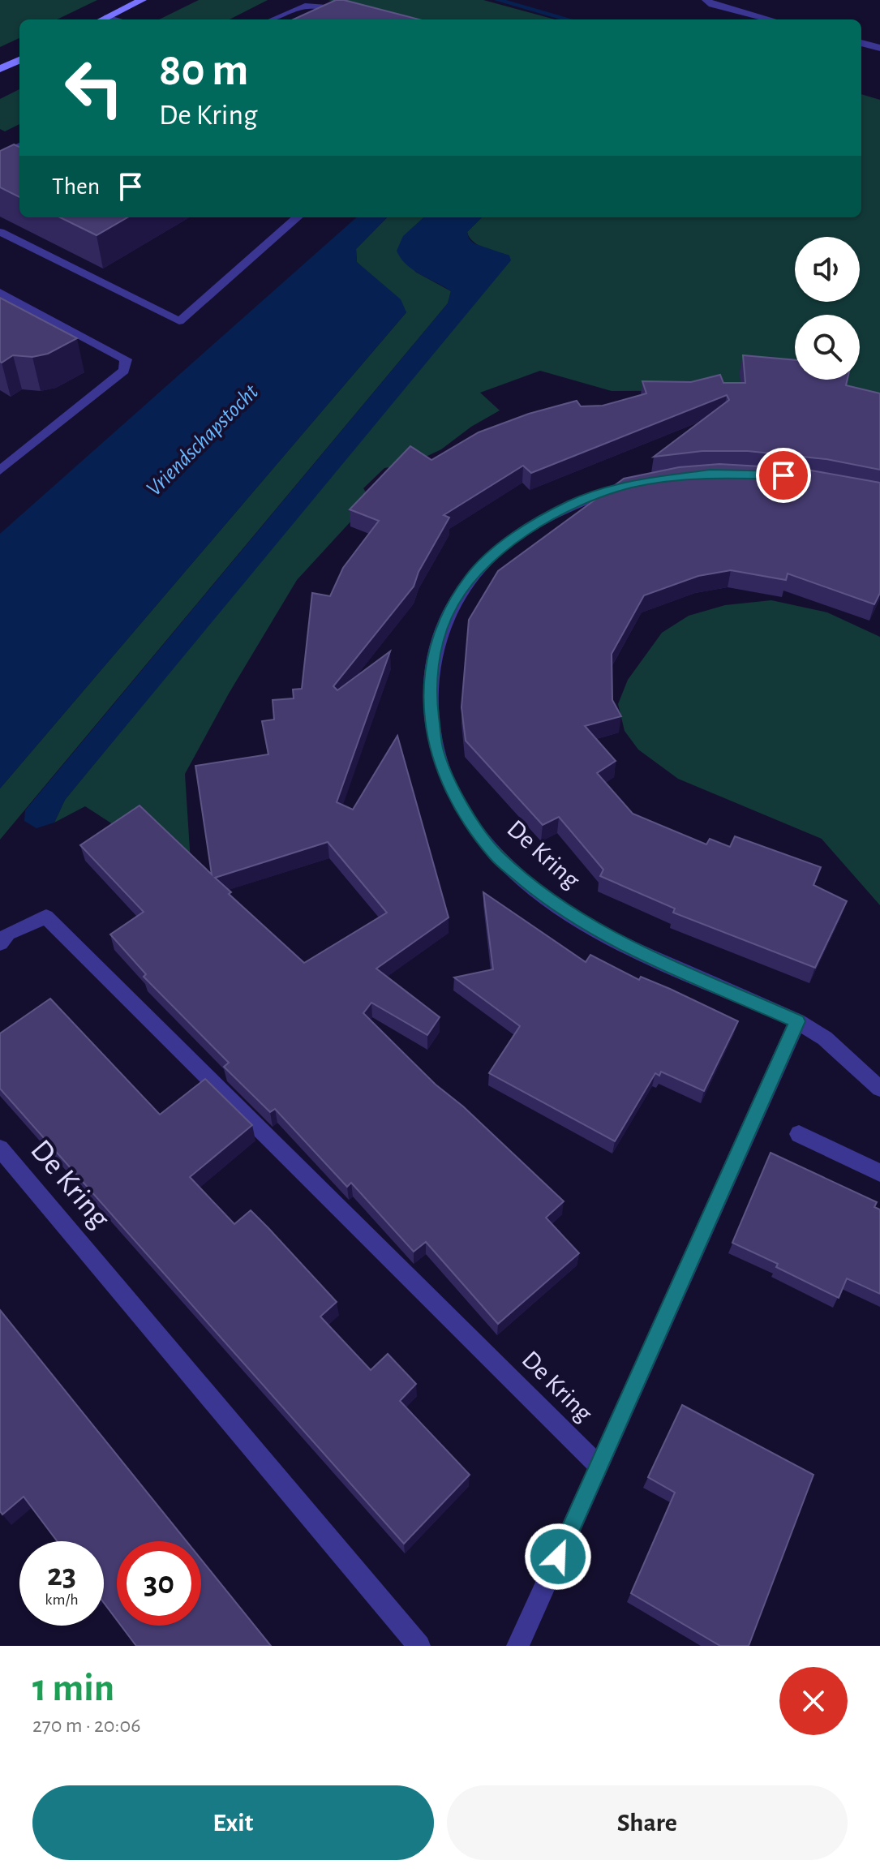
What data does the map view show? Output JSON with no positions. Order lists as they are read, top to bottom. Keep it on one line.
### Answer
{"streets":{"street":["De Kring"]},"water":["Vriendschapstocht"],"page":{"turn":["80 m","De Kring"],"then":"Then","speed":"23 km/h","limit":"30","heading":["1 min","270 m · 20:06"],"buttons":["Exit","Share"]}}
